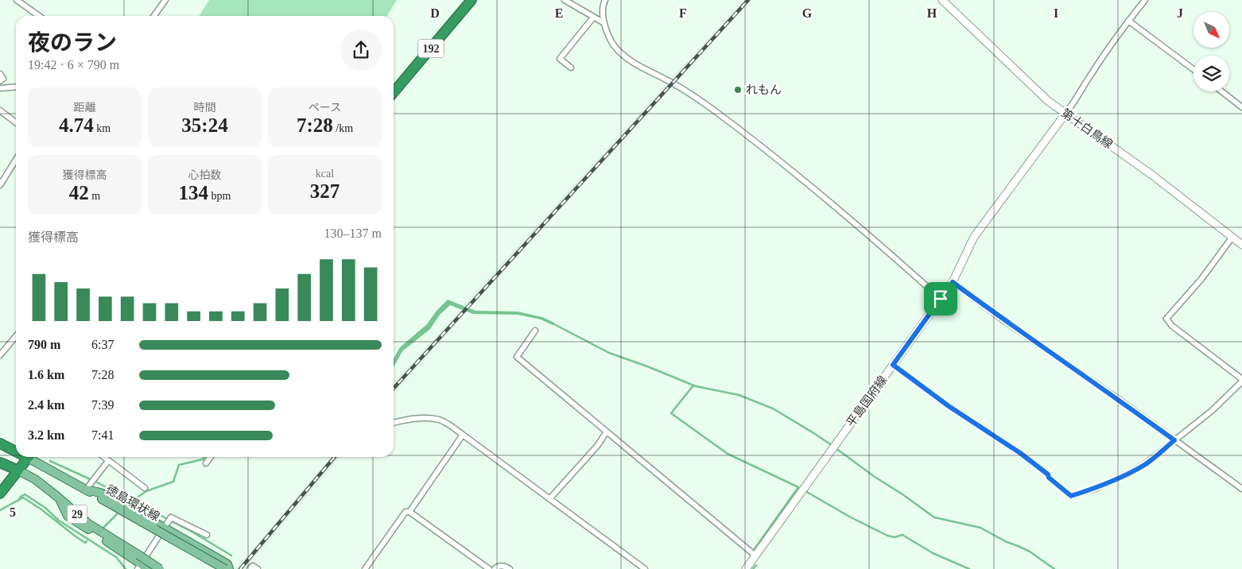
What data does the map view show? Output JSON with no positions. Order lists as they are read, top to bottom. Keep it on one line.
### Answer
{"streets":{"highway":["192"],"main road":["第十白鳥線","平島国府線","徳島環状線","29"]},"crossings":[["第十白鳥線","平島国府線"]],"places":["れもん"],"north":"bottom right","page":{"heading":["夜のラン","19:42 · 6 × 790 m"],"stats":[["距離","4.74 km"],["時間","35:24"],["ペース","7:28 /km"],["獲得標高","42 m"],["心拍数","134 bpm"],["kcal","327"]],"chart":["獲得標高","130–137 m"],"list":[{"name":"790 m","note":"6:37"},{"name":"1.6 km","note":"7:28"},{"name":"2.4 km","note":"7:39"},{"name":"3.2 km","note":"7:41"}]},"grid":{"columns":["D","E","F","G","H","I","J"],"rows":["5"]}}
